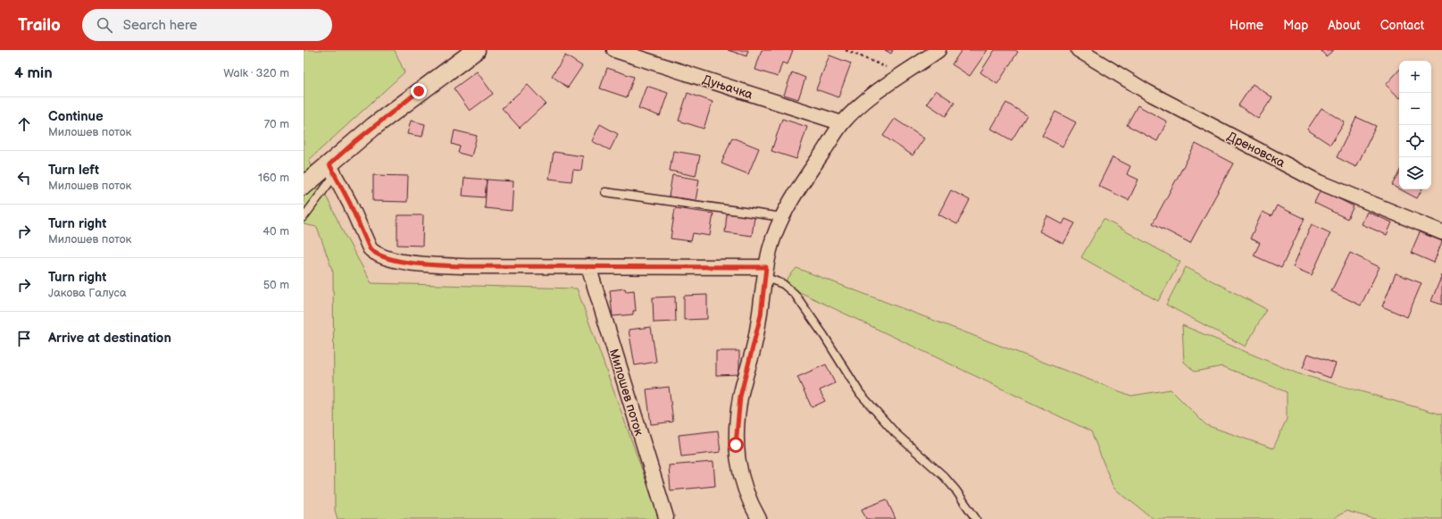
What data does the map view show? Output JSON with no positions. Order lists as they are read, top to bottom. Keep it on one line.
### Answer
{"streets":{"street":["Дуњачка","Дреновска","Милошев поток"]},"page":{"header":"Trailo","search":"Search here","nav":["Home","Map","About","Contact"],"heading":["4 min","Walk · 320 m"],"map_buttons":["+","−"],"list":[["Continue","Милошев поток","70 m"],["Turn left","Милошев поток","160 m"],["Turn right","Милошев поток","40 m"],["Turn right","Јакова Галуса","50 m"],"Arrive at destination"]}}
